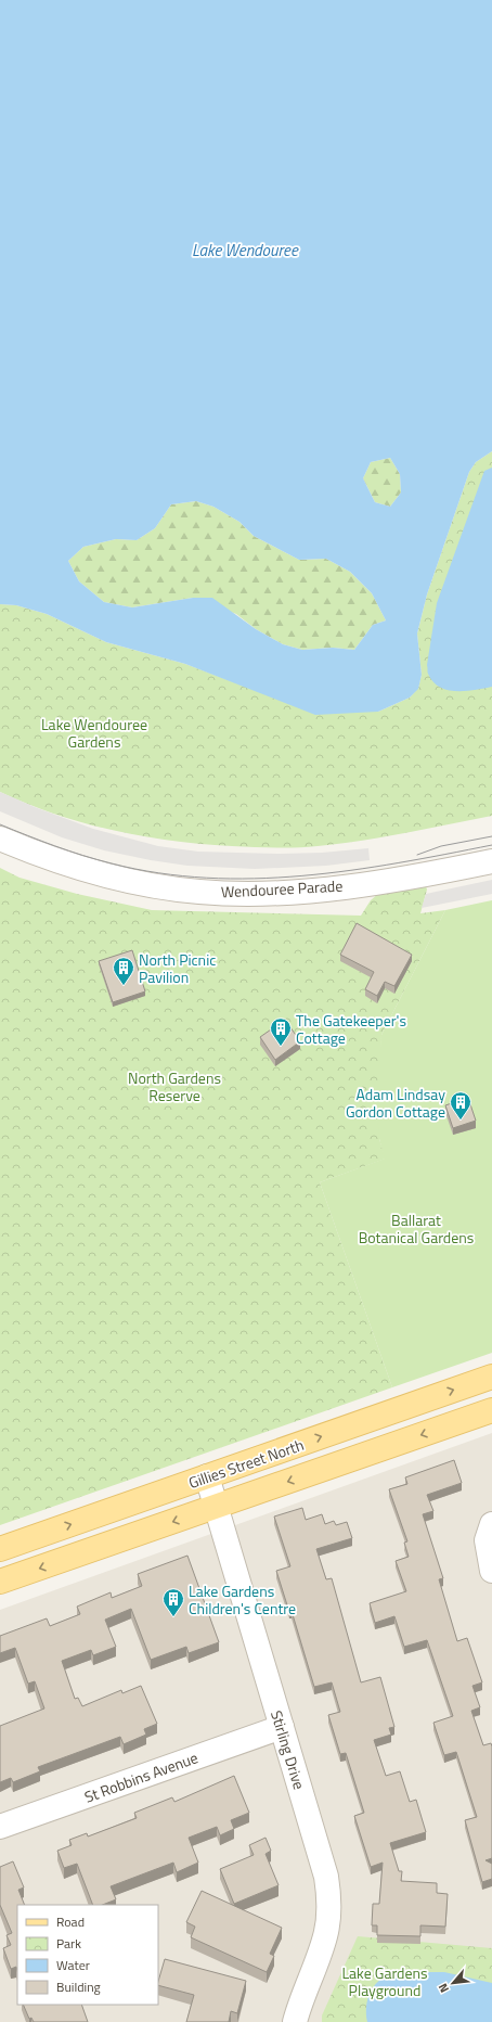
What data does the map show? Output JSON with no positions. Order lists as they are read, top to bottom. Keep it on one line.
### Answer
{"streets":{"main road":["Gillies Street North"],"street":["Wendouree Parade","Stirling Drive","St Robbins Avenue"]},"crossings":[["Gillies Street North","Stirling Drive"],["Stirling Drive","St Robbins Avenue"]],"water":["Lake Wendouree"],"parks":["Lake Wendouree Gardens","North Gardens Reserve","Ballarat Botanical Gardens","Lake Gardens Playground"],"places":{"building":["North Picnic Pavilion","The Gatekeeper's Cottage","Adam Lindsay Gordon Cottage","Lake Gardens Children's Centre"]},"legend":["Road","Park","Water","Building"],"north":"bottom left"}
